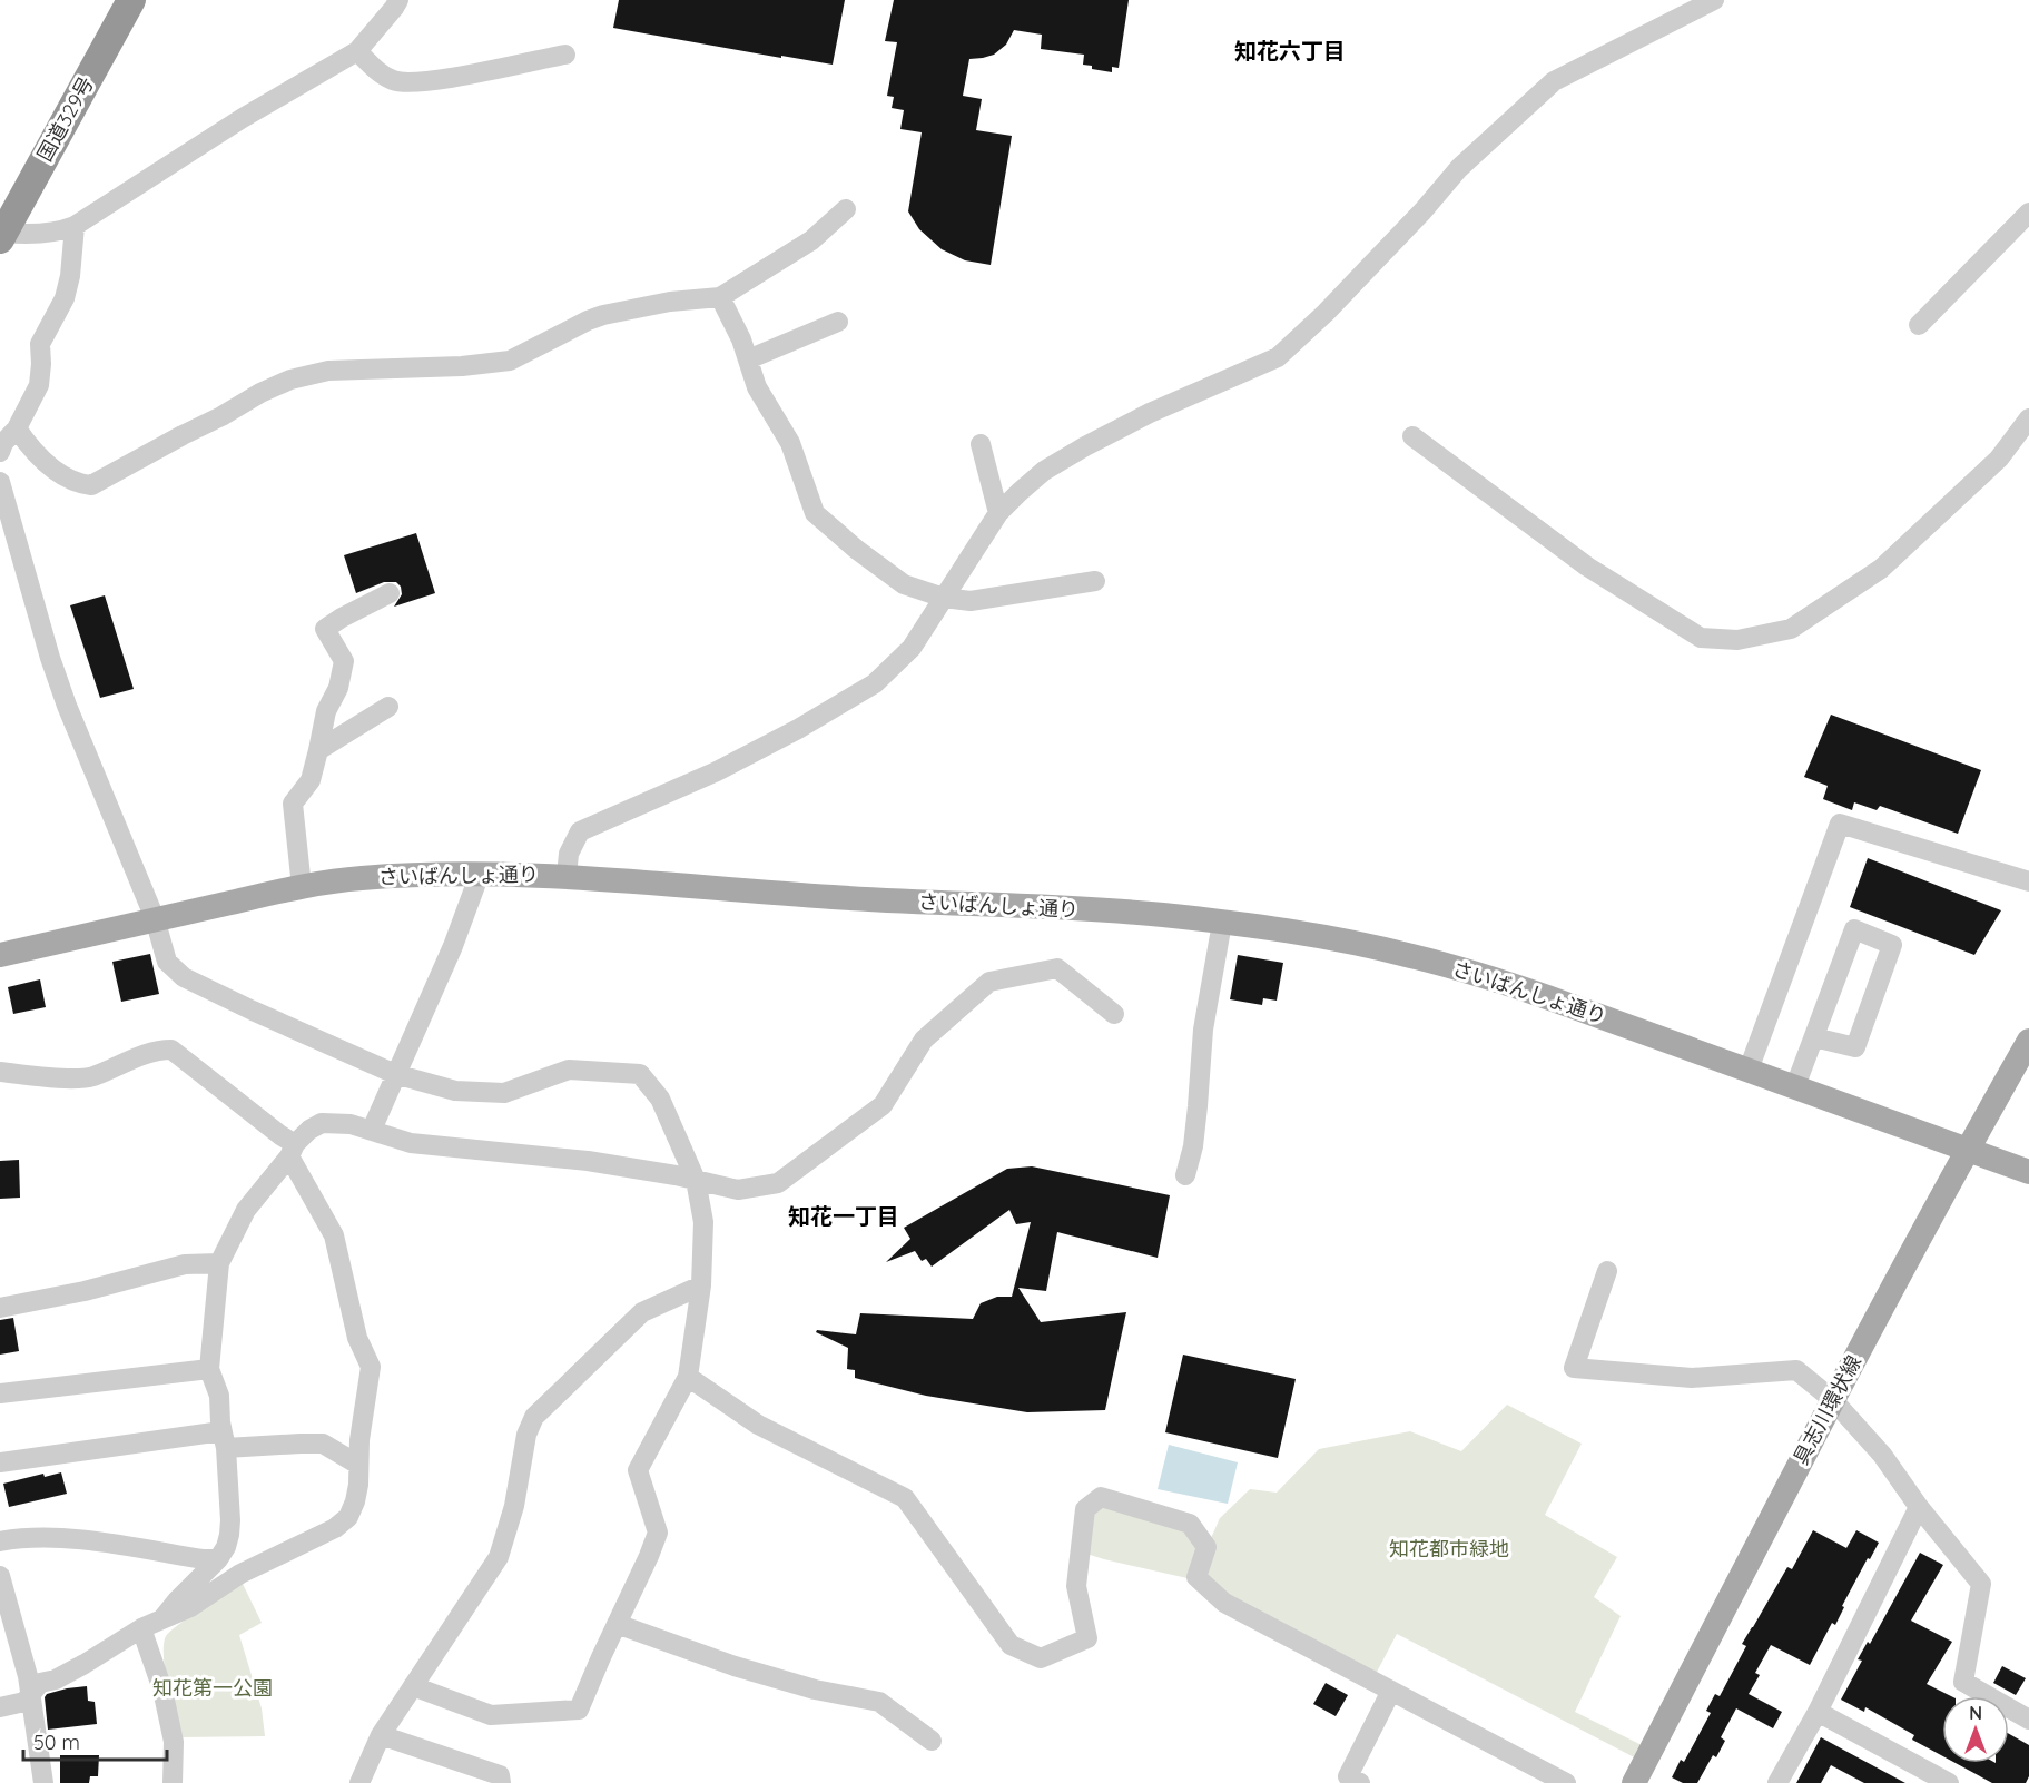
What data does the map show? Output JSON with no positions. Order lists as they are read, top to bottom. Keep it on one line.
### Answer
{"streets":{"highway":["国道329号"],"main road":["さいばんしょ通り","具志川環状線"]},"crossings":[["さいばんしょ通り","具志川環状線"]],"districts":["知花六丁目","知花一丁目"],"parks":["知花都市緑地","知花第一公園"],"scale_bar":"50 m","north":"top"}
